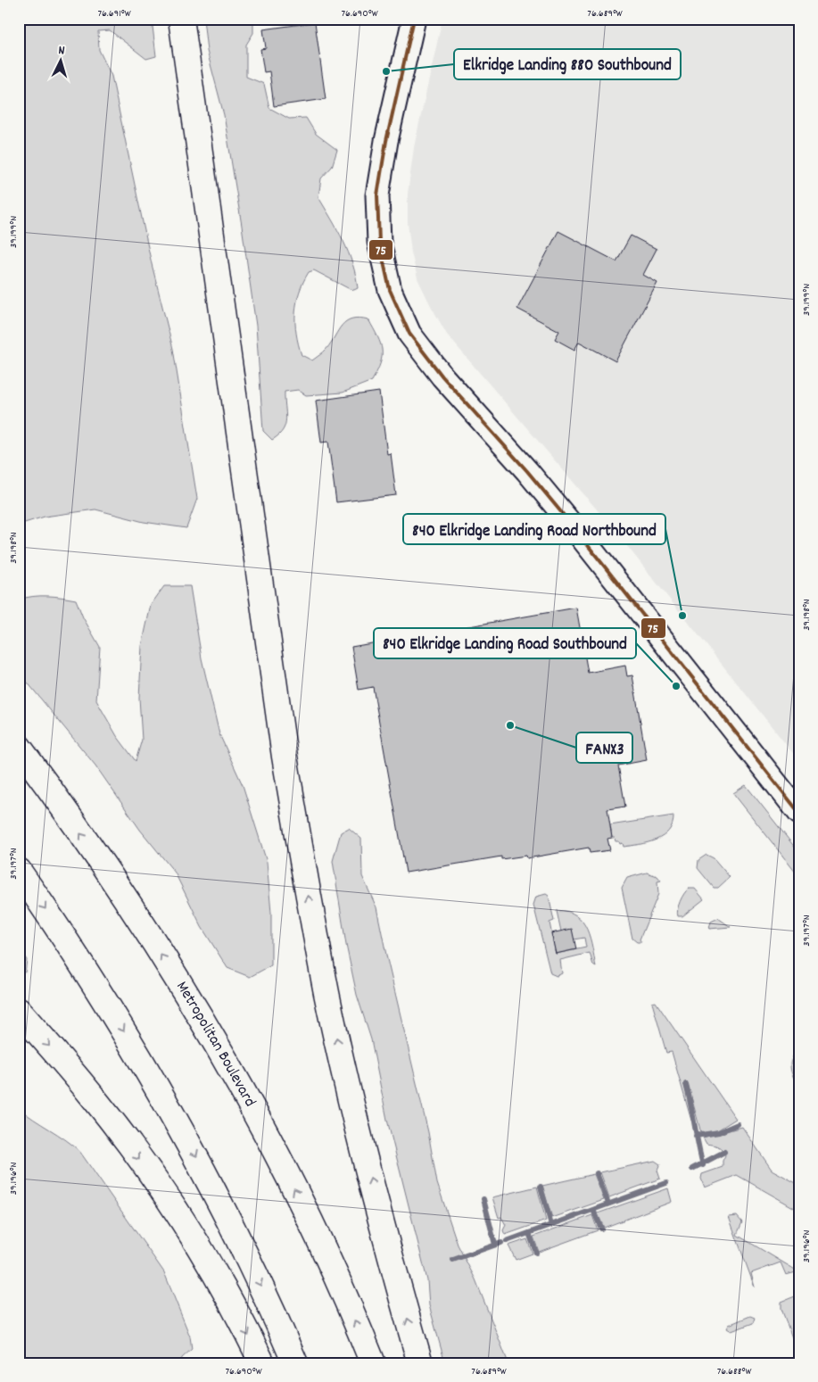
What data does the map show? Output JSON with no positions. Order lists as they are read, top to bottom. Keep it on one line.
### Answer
{"streets":{"highway":["Metropolitan Boulevard"]},"places":["Elkridge Landing 880 Southbound","840 Elkridge Landing Road Northbound","840 Elkridge Landing Road Southbound","FANX3"],"lines":["transit line 75"],"north":"top","coordinates":["76.691°W","76.690°W","76.689°W","39.199°N","39.198°N","39.197°N","39.196°N","76.688°W"]}
